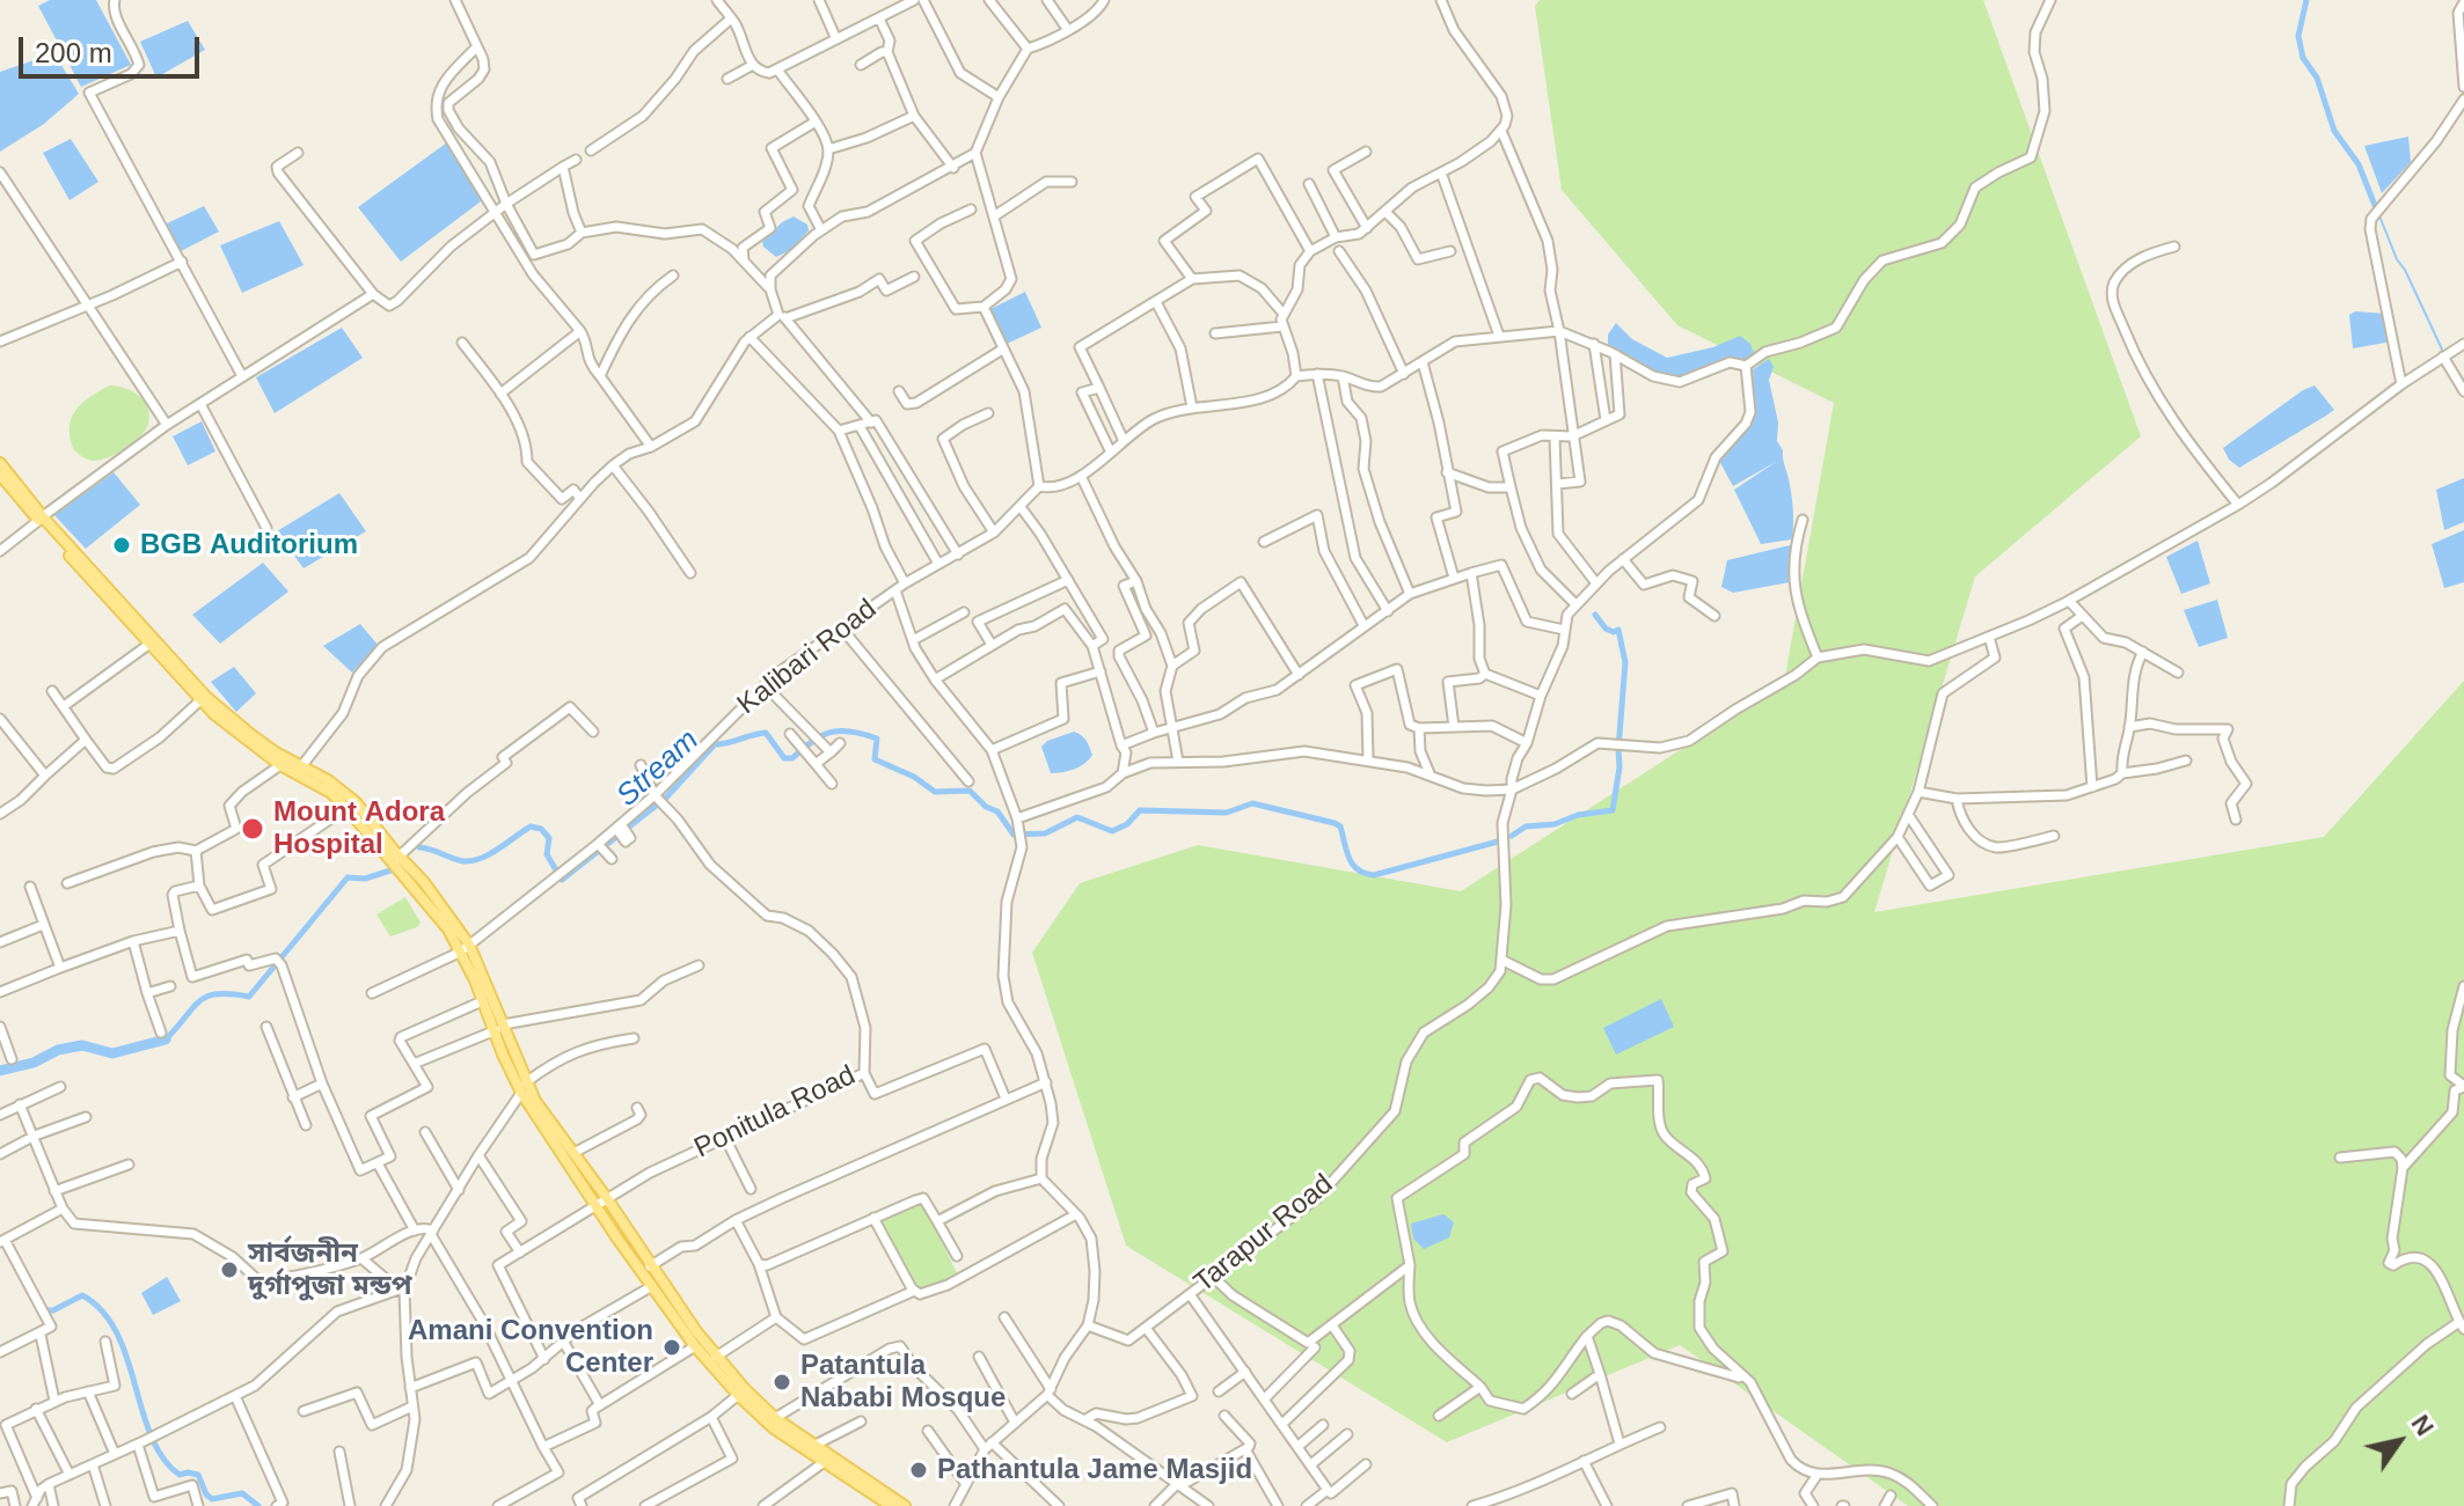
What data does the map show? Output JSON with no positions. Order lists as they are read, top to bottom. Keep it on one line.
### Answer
{"streets":{"street":["Kalibari Road","Ponitula Road","Tarapur Road"]},"crossings":[["Kalibari Road","Ponitula Road"]],"water":["Stream"],"places":["BGB Auditorium","Mount Adora Hospital","সার্বজনীন দুর্গাপুজা মন্ডপ","Amani Convention Center","Patantula Nababi Mosque","Pathantula Jame Masjid"],"scale_bar":"200 m","north":"top right"}
